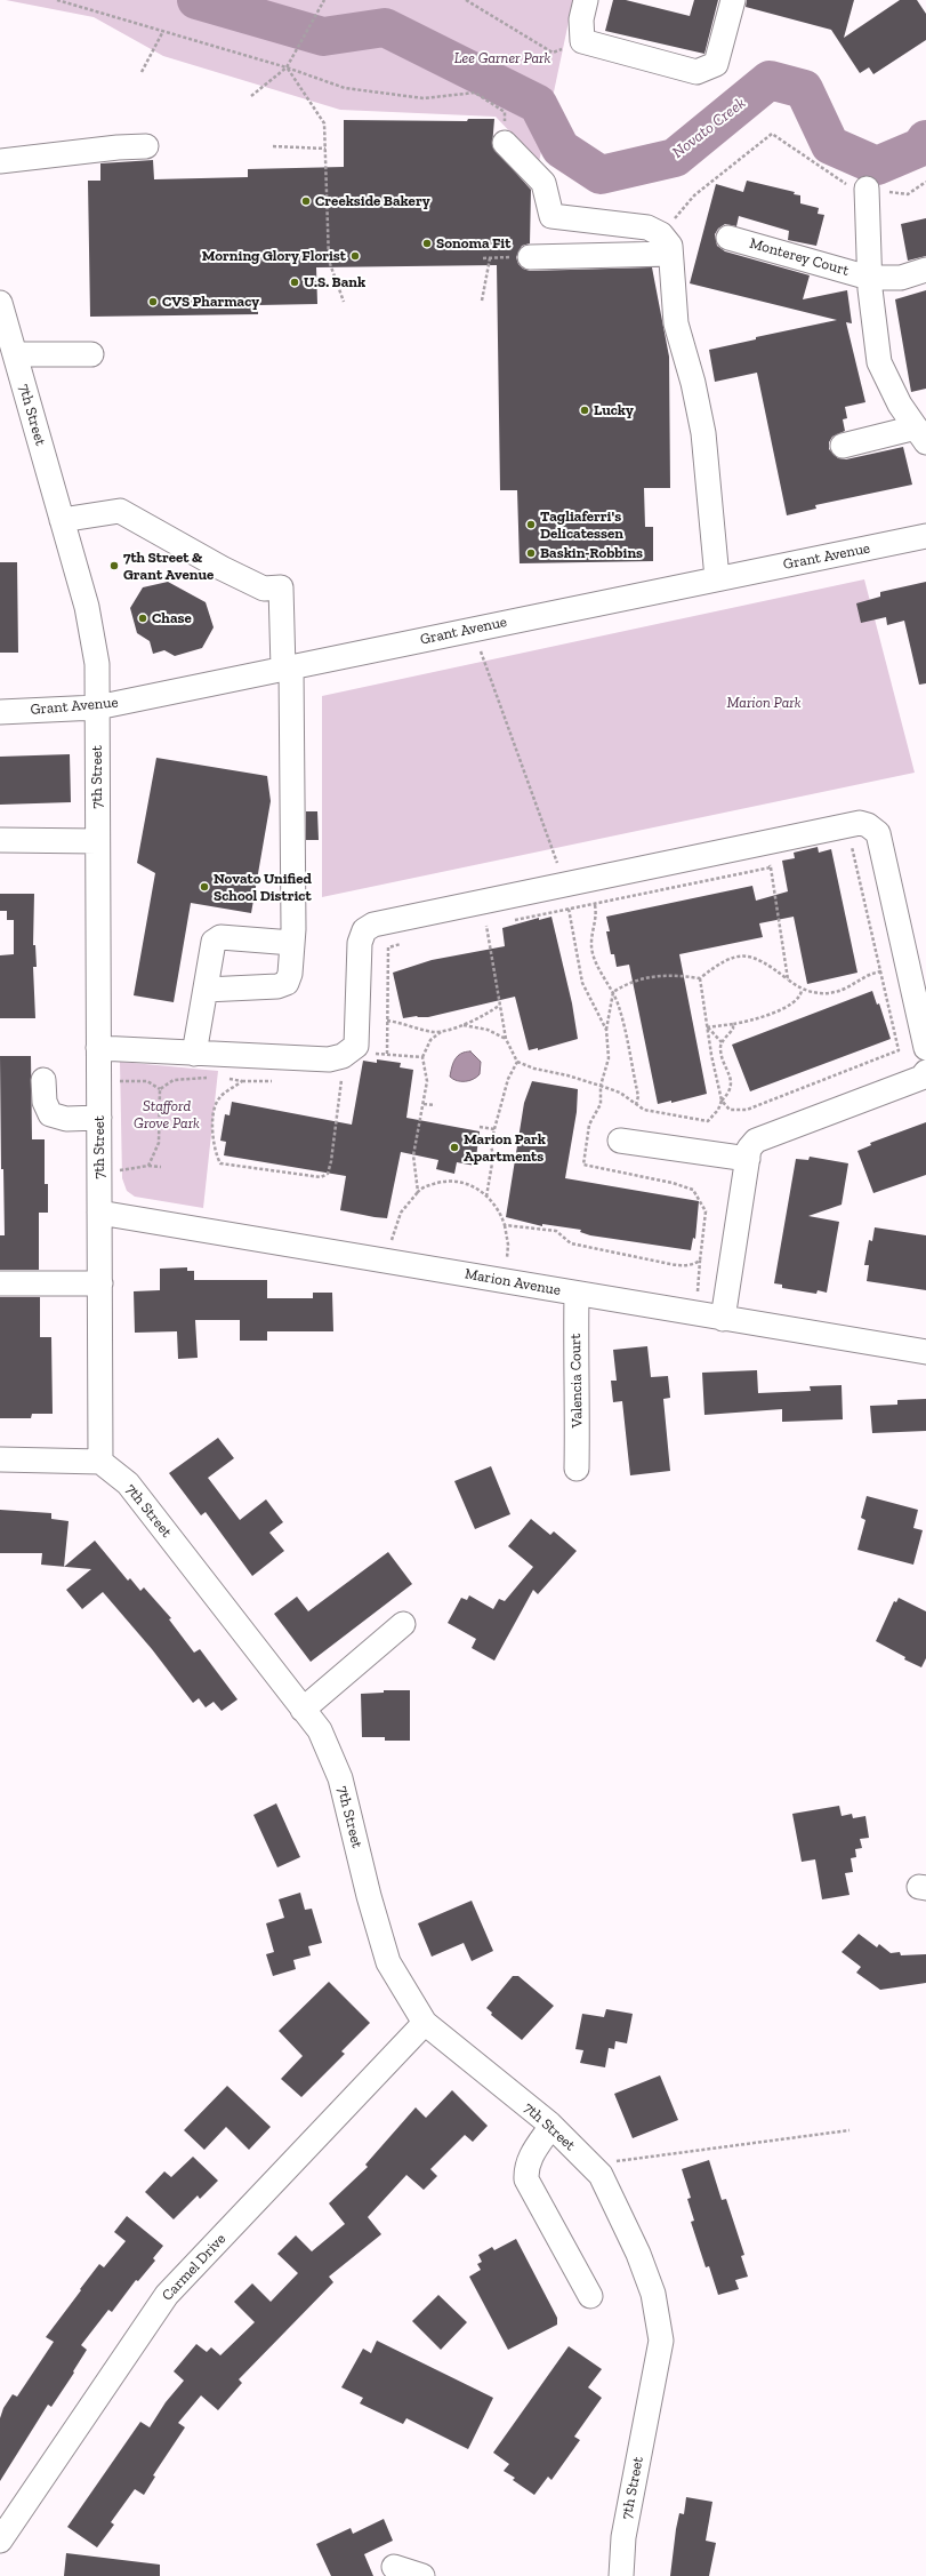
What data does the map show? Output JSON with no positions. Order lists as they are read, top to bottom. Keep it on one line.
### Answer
{"streets":{"street":["Monterey Court","7th Street","Grant Avenue","Marion Avenue","Valencia Court","Carmel Drive"]},"crossings":[["7th Street","Grant Avenue"],["7th Street","Marion Avenue"],["7th Street","Carmel Drive"],["Marion Avenue","Valencia Court"]],"water":["Novato Creek"],"parks":["Lee Garner Park","Marion Park","Stafford Grove Park"],"places":["Creekside Bakery","Sonoma Fit","Morning Glory Florist","U.S. Bank","CVS Pharmacy","Lucky","Tagliaferri's Delicatessen","Baskin-Robbins","7th Street & Grant Avenue","Chase","Novato Unified School District","Marion Park Apartments"]}
